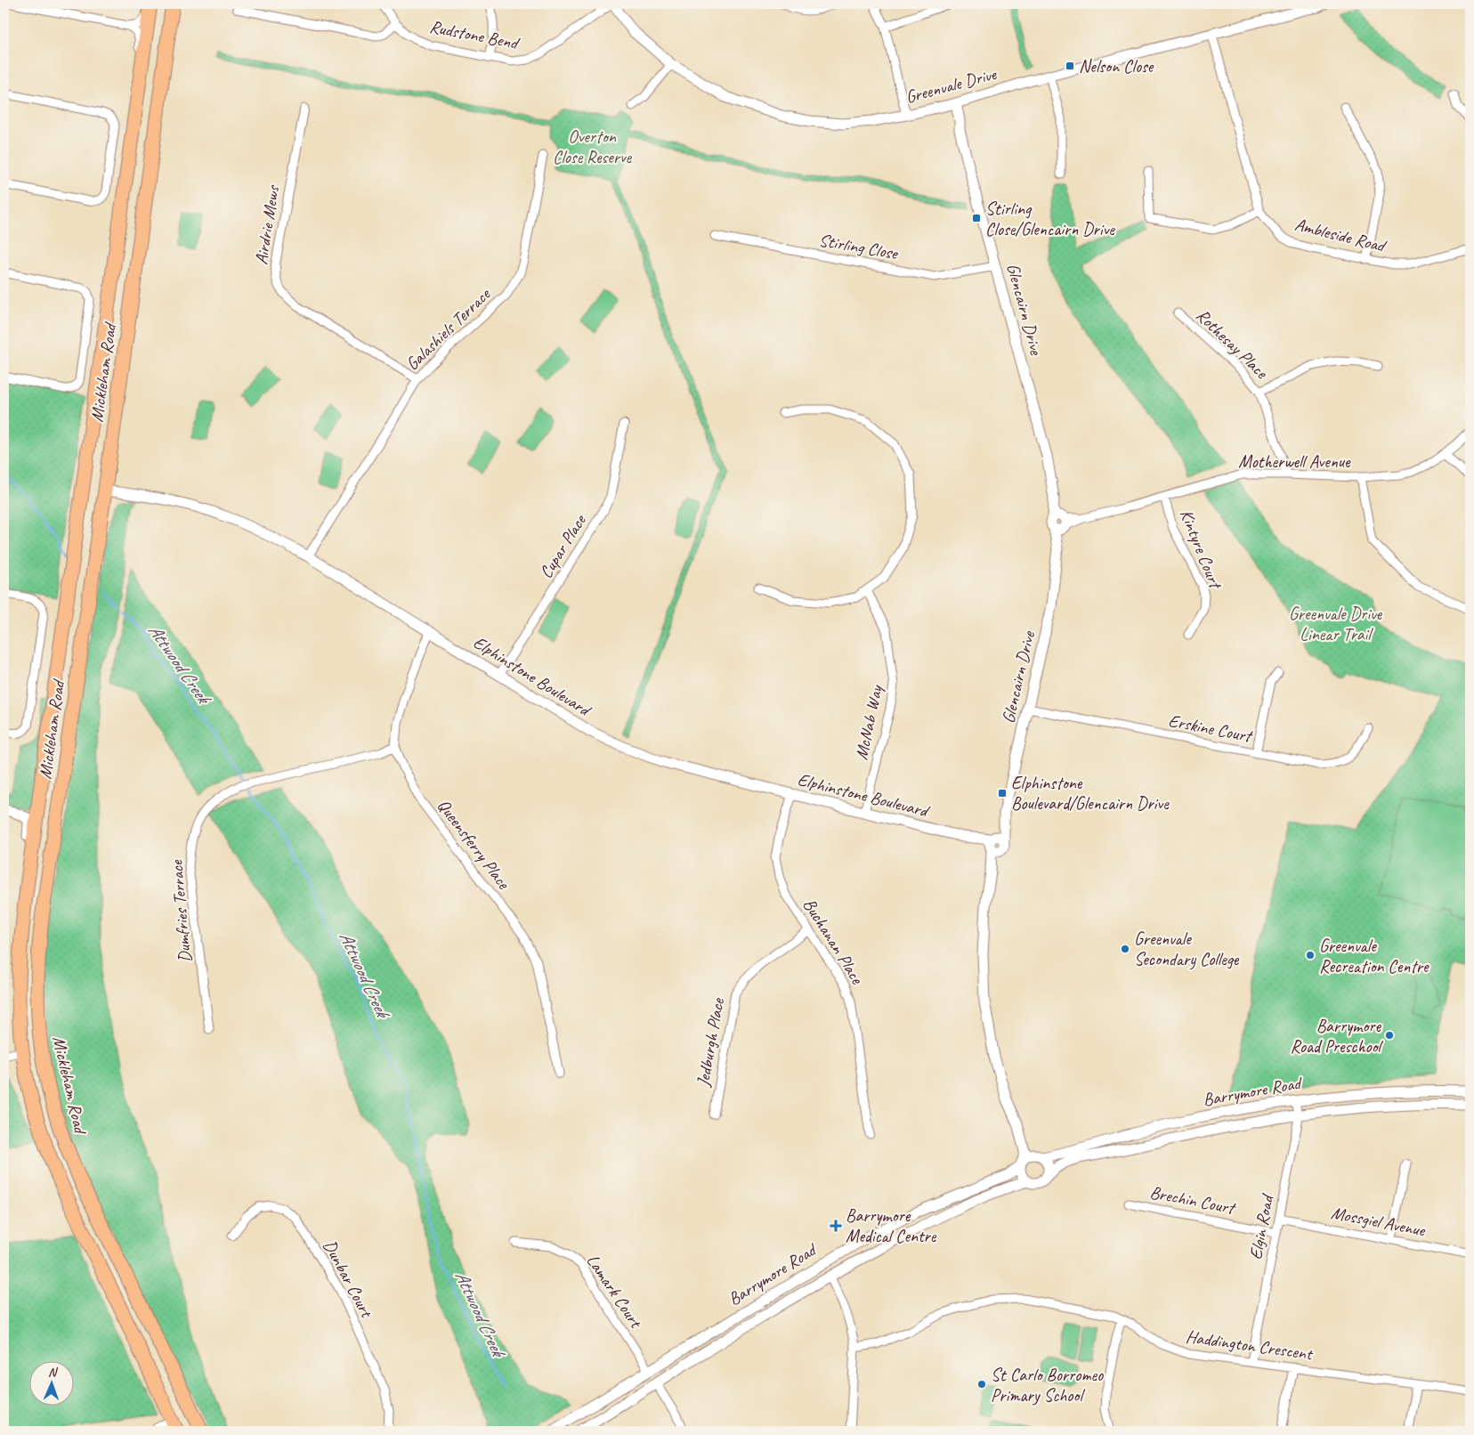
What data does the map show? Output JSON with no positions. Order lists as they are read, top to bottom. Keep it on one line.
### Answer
{"streets":{"main road":["Mickleham Road"],"street":["Rudstone Bend","Greenvale Drive","Airdrie Mews","Ambleside Road","Stirling Close","Glencairn Drive","Galashiels Terrace","Rothesay Place","Motherwell Avenue","Cupar Place","Kintyre Court","Elphinstone Boulevard","McNab Way","Erskine Court","Queensferry Place","Dumfries Terrace","Buchanan Place","Jedburgh Place","Barrymore Road","Brechin Court","Mossgiel Avenue","Elgin Road","Dunbar Court","Lamark Court","Haddington Crescent"]},"crossings":[["Rudstone Bend","Greenvale Drive"],["Greenvale Drive","Ambleside Road"],["Greenvale Drive","Glencairn Drive"],["Airdrie Mews","Galashiels Terrace"],["Stirling Close","Glencairn Drive"],["Glencairn Drive","Motherwell Avenue"],["Glencairn Drive","Elphinstone Boulevard"],["Glencairn Drive","Erskine Court"],["Glencairn Drive","Barrymore Road"],["Galashiels Terrace","Elphinstone Boulevard"],["Rothesay Place","Motherwell Avenue"],["Mickleham Road","Elphinstone Boulevard"],["Motherwell Avenue","Kintyre Court"],["Cupar Place","Elphinstone Boulevard"],["Elphinstone Boulevard","McNab Way"],["Elphinstone Boulevard","Queensferry Place"],["Elphinstone Boulevard","Buchanan Place"],["Queensferry Place","Dumfries Terrace"],["Buchanan Place","Jedburgh Place"],["Barrymore Road","Elgin Road"],["Barrymore Road","Lamark Court"],["Brechin Court","Elgin Road"],["Mossgiel Avenue","Elgin Road"],["Elgin Road","Haddington Crescent"]],"water":["Attwood Creek"],"parks":["Overton Close Reserve","Greenvale Drive Linear Trail"],"places":{"transit":["Nelson Close","Stirling Close/Glencairn Drive","Elphinstone Boulevard/Glencairn Drive"],"other":["Greenvale Secondary College","Greenvale Recreation Centre","Barrymore Road Preschool","St Carlo Borromeo Primary School"],"health":["Barrymore Medical Centre"]},"north":"top"}
